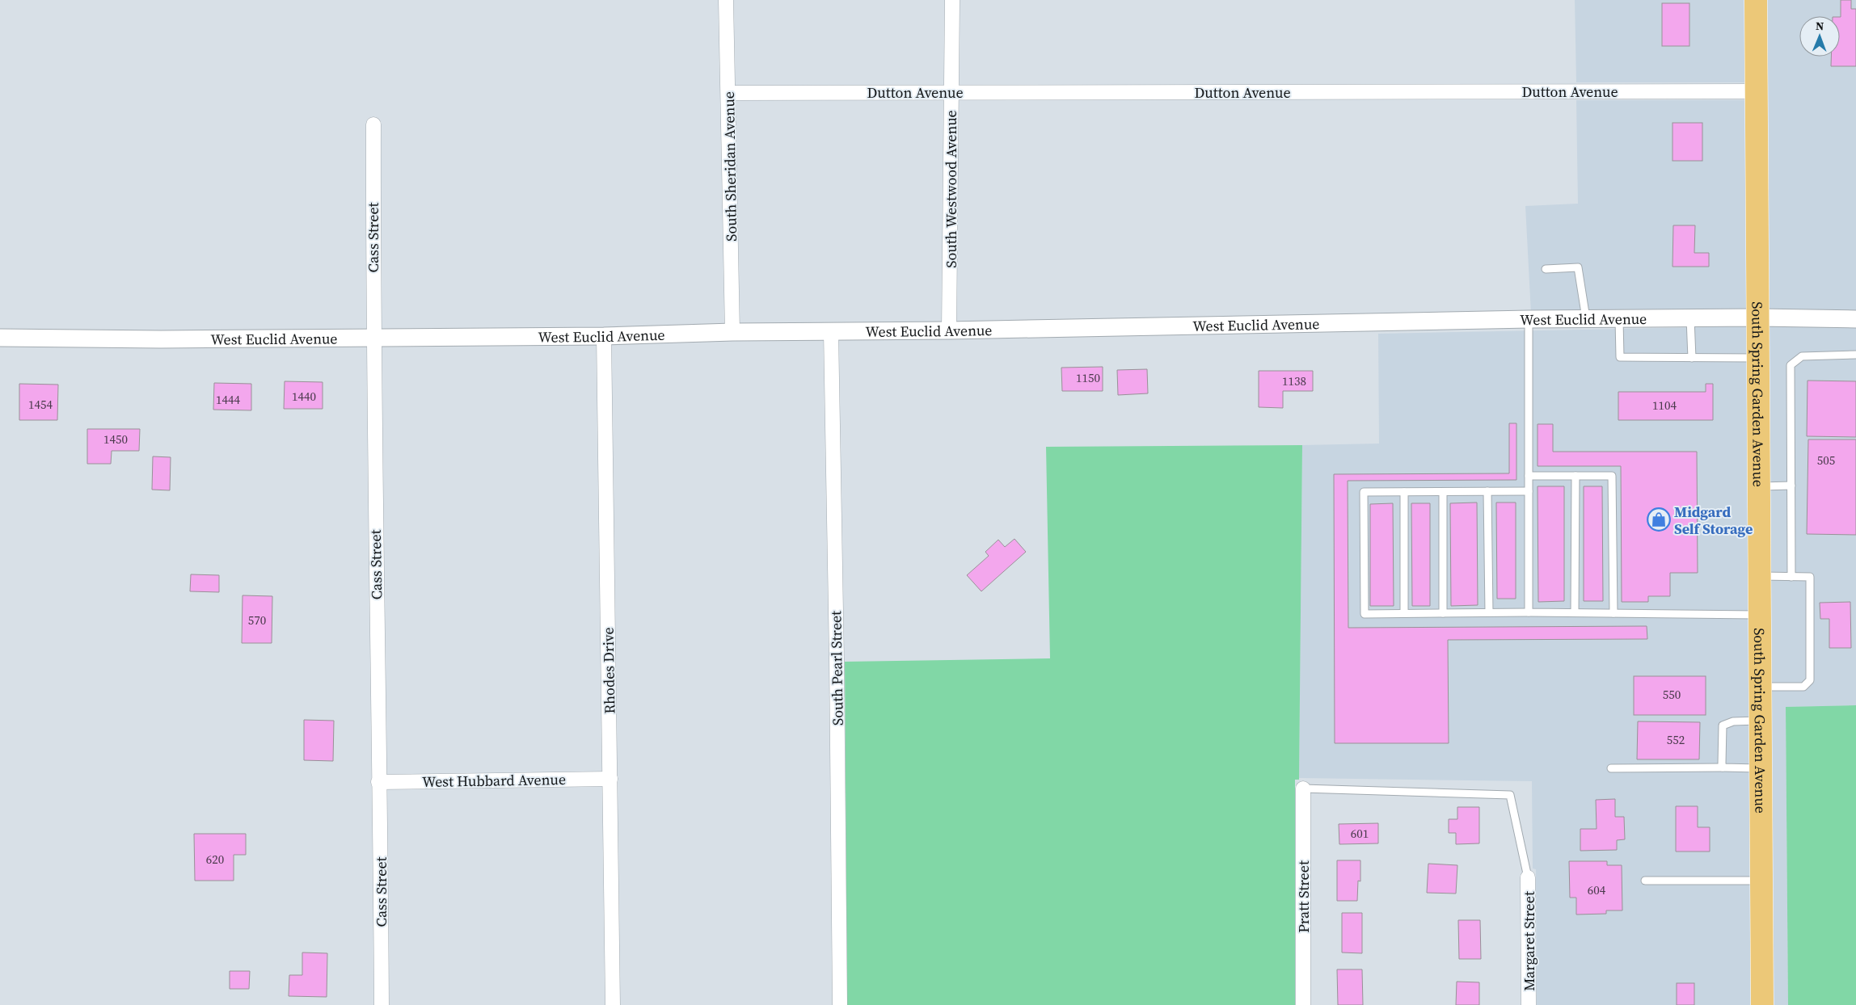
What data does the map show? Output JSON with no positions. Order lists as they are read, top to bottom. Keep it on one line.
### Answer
{"streets":{"highway":["South Spring Garden Avenue"],"street":["Dutton Avenue","South Sheridan Avenue","South Westwood Avenue","Cass Street","West Euclid Avenue","South Pearl Street","Rhodes Drive","West Hubbard Avenue","Pratt Street","Margaret Street"]},"crossings":[["Dutton Avenue","South Sheridan Avenue"],["Dutton Avenue","South Westwood Avenue"],["Dutton Avenue","South Spring Garden Avenue"],["South Sheridan Avenue","West Euclid Avenue"],["South Westwood Avenue","West Euclid Avenue"],["Cass Street","West Euclid Avenue"],["Cass Street","West Hubbard Avenue"],["West Euclid Avenue","South Spring Garden Avenue"],["West Euclid Avenue","South Pearl Street"],["West Euclid Avenue","Rhodes Drive"],["Rhodes Drive","West Hubbard Avenue"]],"places":{"shop":["Midgard Self Storage"]},"house_numbers":["1150","1138","1440","1444","1454","1104","1450","505","570","550","552","601","620","604"],"north":"top"}
